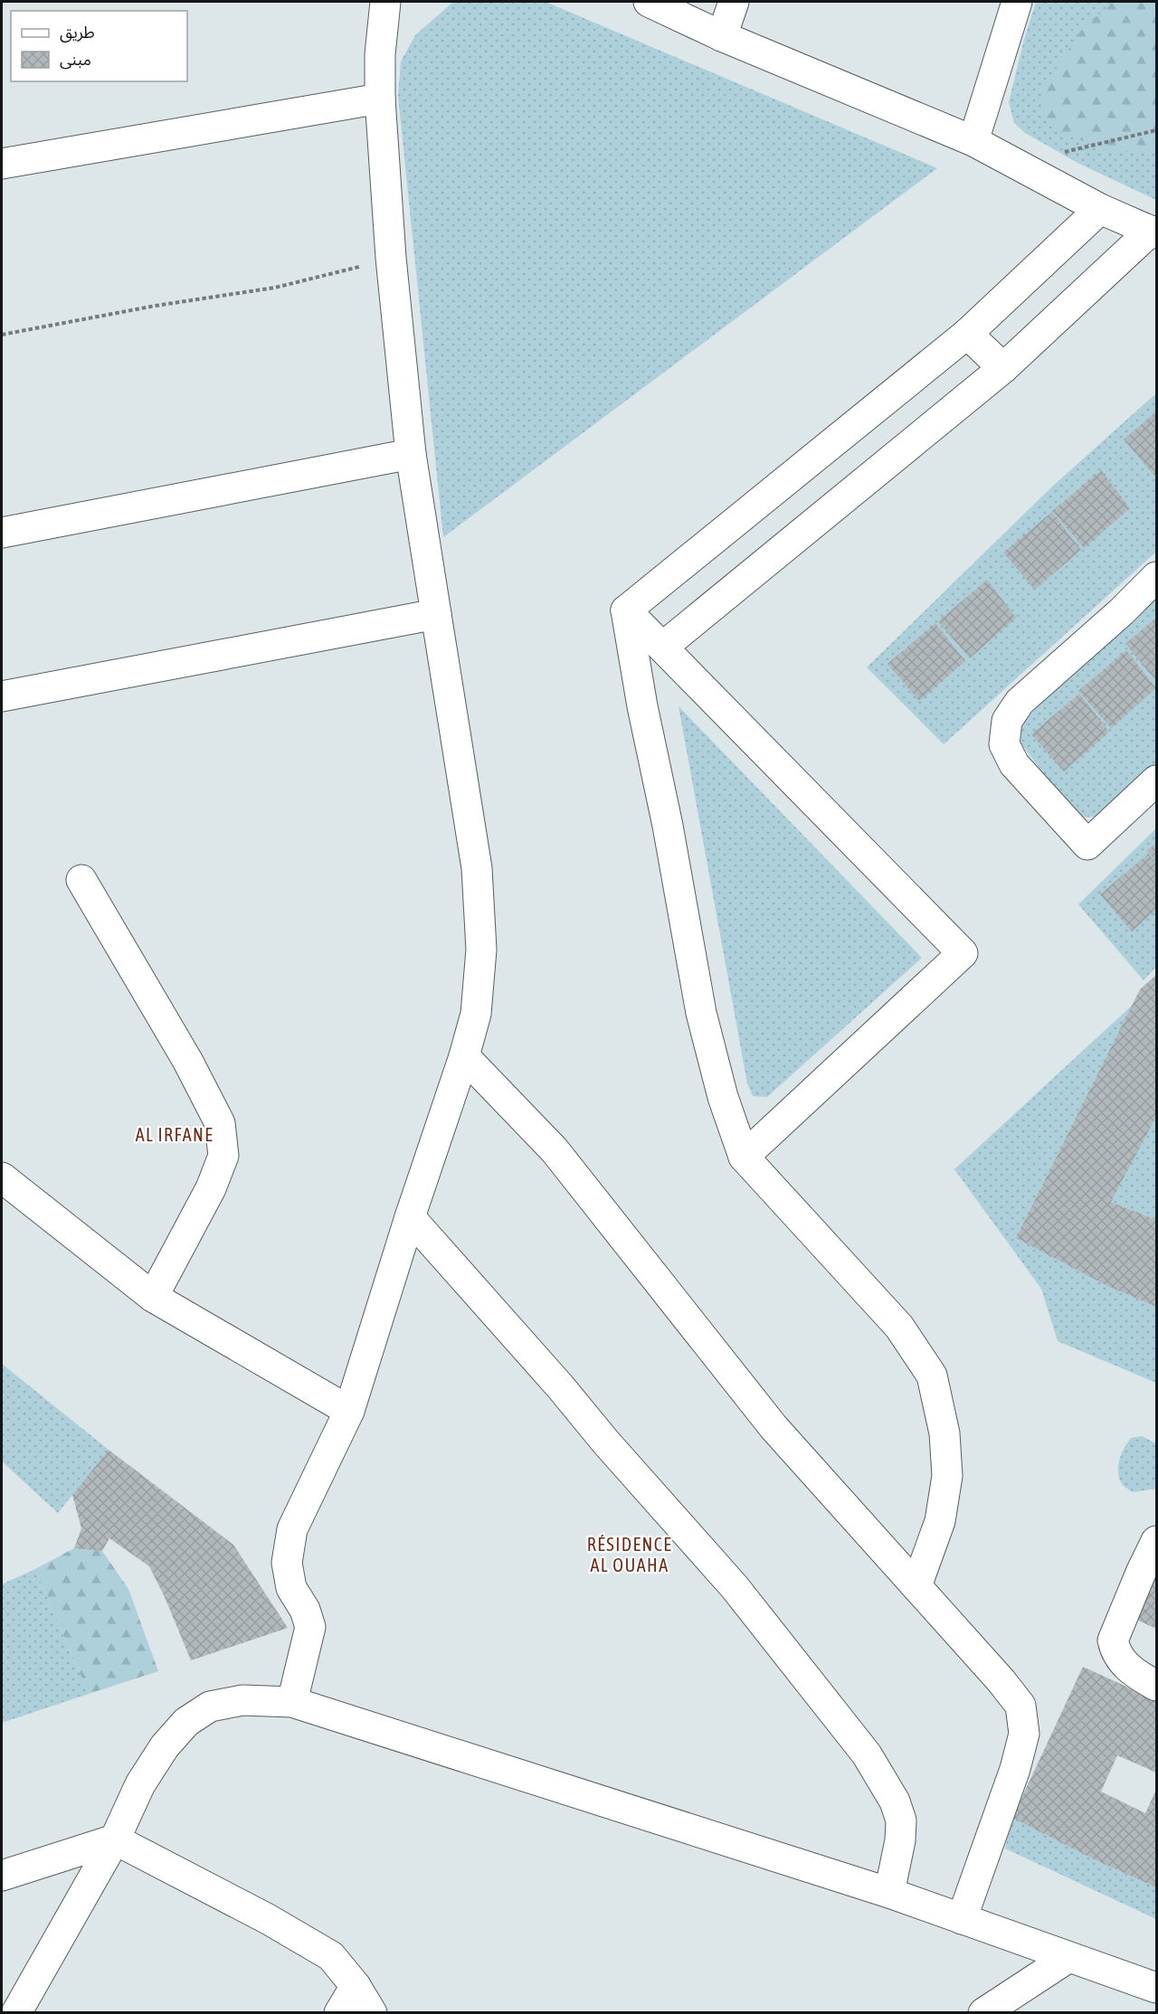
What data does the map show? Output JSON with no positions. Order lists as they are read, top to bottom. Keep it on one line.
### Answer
{"districts":["AL IRFANE","RÉSIDENCE AL OUAHA"],"legend":["طريق","مبنى"]}
